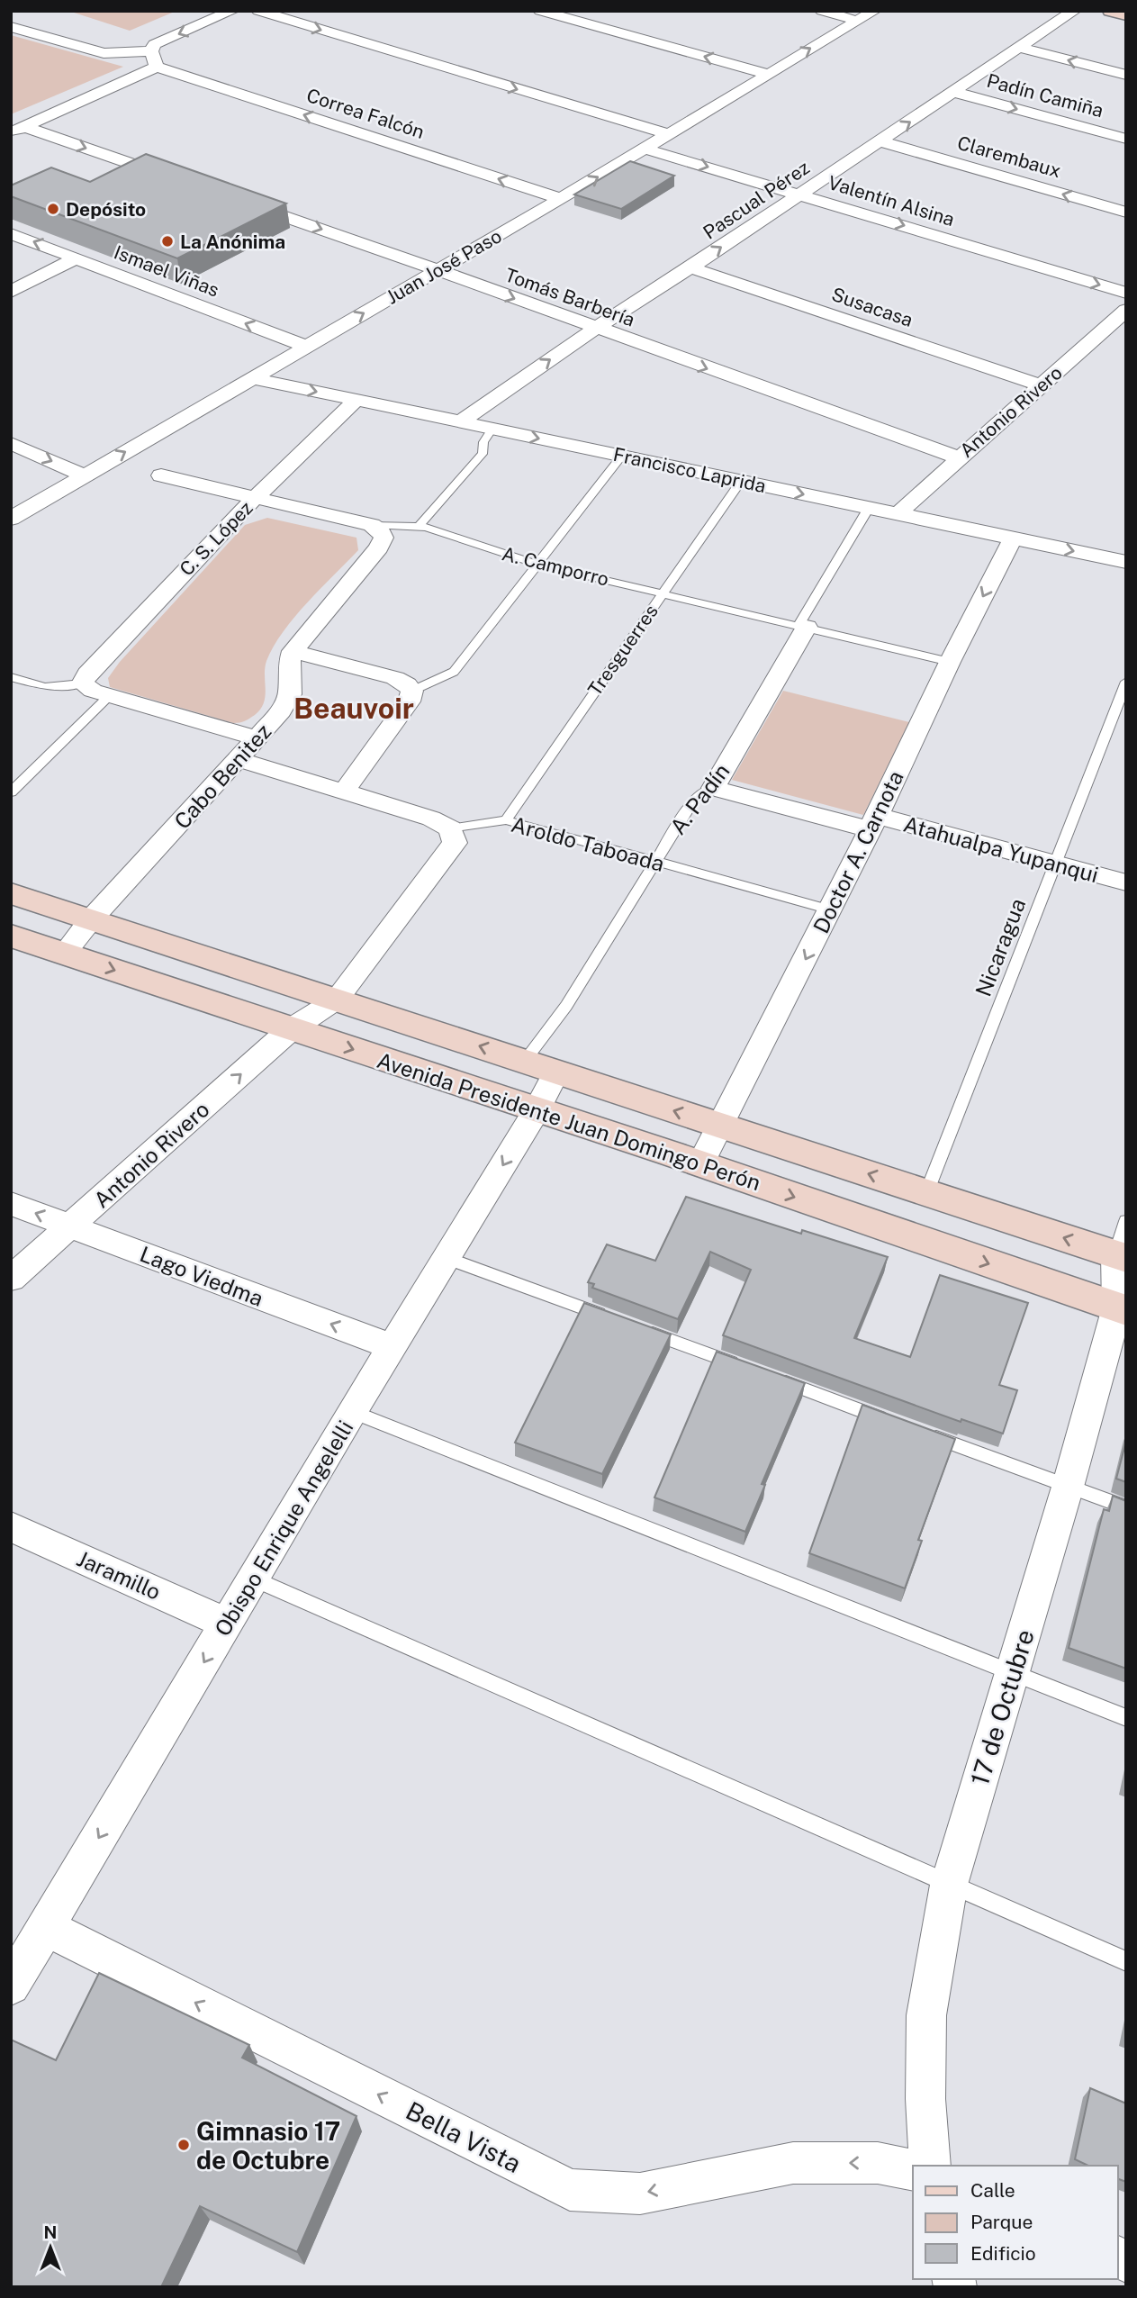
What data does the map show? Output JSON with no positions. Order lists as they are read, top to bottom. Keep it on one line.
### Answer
{"streets":{"main road":["Avenida Presidente Juan Domingo Perón"],"street":["Padín Camiña","Correa Falcón","Clarembaux","Pascual Pérez","Valentín Alsina","Juan José Paso","Ismael Viñas","Tomás Barbería","Susacasa","Antonio Rivero","Francisco Laprida","C. S. López","A. Camporro","Cabo Benitez","A. Padín","Atahualpa Yupanqui","Doctor A. Carnota","Lago Viedma","Obispo Enrique Angelelli","Jaramillo","17 de Octubre","Bella Vista"],"lane":["Tresguerres","Aroldo Taboada","Nicaragua"]},"crossings":[["Padín Camiña","Pascual Pérez"],["Correa Falcón","Juan José Paso"],["Clarembaux","Pascual Pérez"],["Pascual Pérez","Valentín Alsina"],["Pascual Pérez","Tomás Barbería"],["Pascual Pérez","Susacasa"],["Pascual Pérez","Francisco Laprida"],["Valentín Alsina","Juan José Paso"],["Juan José Paso","Ismael Viñas"],["Juan José Paso","Tomás Barbería"],["Juan José Paso","Francisco Laprida"],["Tomás Barbería","Antonio Rivero"],["Susacasa","Antonio Rivero"],["Antonio Rivero","Francisco Laprida"],["Antonio Rivero","Avenida Presidente Juan Domingo Perón"],["Antonio Rivero","Lago Viedma"],["Francisco Laprida","C. S. López"],["Francisco Laprida","Tresguerres"],["Francisco Laprida","A. Padín"],["Francisco Laprida","Doctor A. Carnota"],["C. S. López","A. Camporro"],["A. Camporro","Tresguerres"],["A. Camporro","A. Padín"],["A. Camporro","Doctor A. Carnota"],["Tresguerres","Aroldo Taboada"],["Cabo Benitez","Avenida Presidente Juan Domingo Perón"],["A. Padín","Aroldo Taboada"],["A. Padín","Atahualpa Yupanqui"],["A. Padín","Avenida Presidente Juan Domingo Perón"],["Aroldo Taboada","Doctor A. Carnota"],["Atahualpa Yupanqui","Doctor A. Carnota"],["Atahualpa Yupanqui","Nicaragua"],["Doctor A. Carnota","Avenida Presidente Juan Domingo Perón"],["Nicaragua","Avenida Presidente Juan Domingo Perón"],["Avenida Presidente Juan Domingo Perón","Obispo Enrique Angelelli"],["Avenida Presidente Juan Domingo Perón","17 de Octubre"],["Lago Viedma","Obispo Enrique Angelelli"],["Obispo Enrique Angelelli","Jaramillo"],["Obispo Enrique Angelelli","Bella Vista"]],"one_way":["Pascual Pérez","Juan José Paso","Antonio Rivero","Doctor A. Carnota","Lago Viedma","Obispo Enrique Angelelli","Bella Vista"],"districts":["Beauvoir"],"places":["Depósito","La Anónima","Gimnasio 17 de Octubre"],"legend":["Calle","Parque","Edificio"],"north":"top"}
